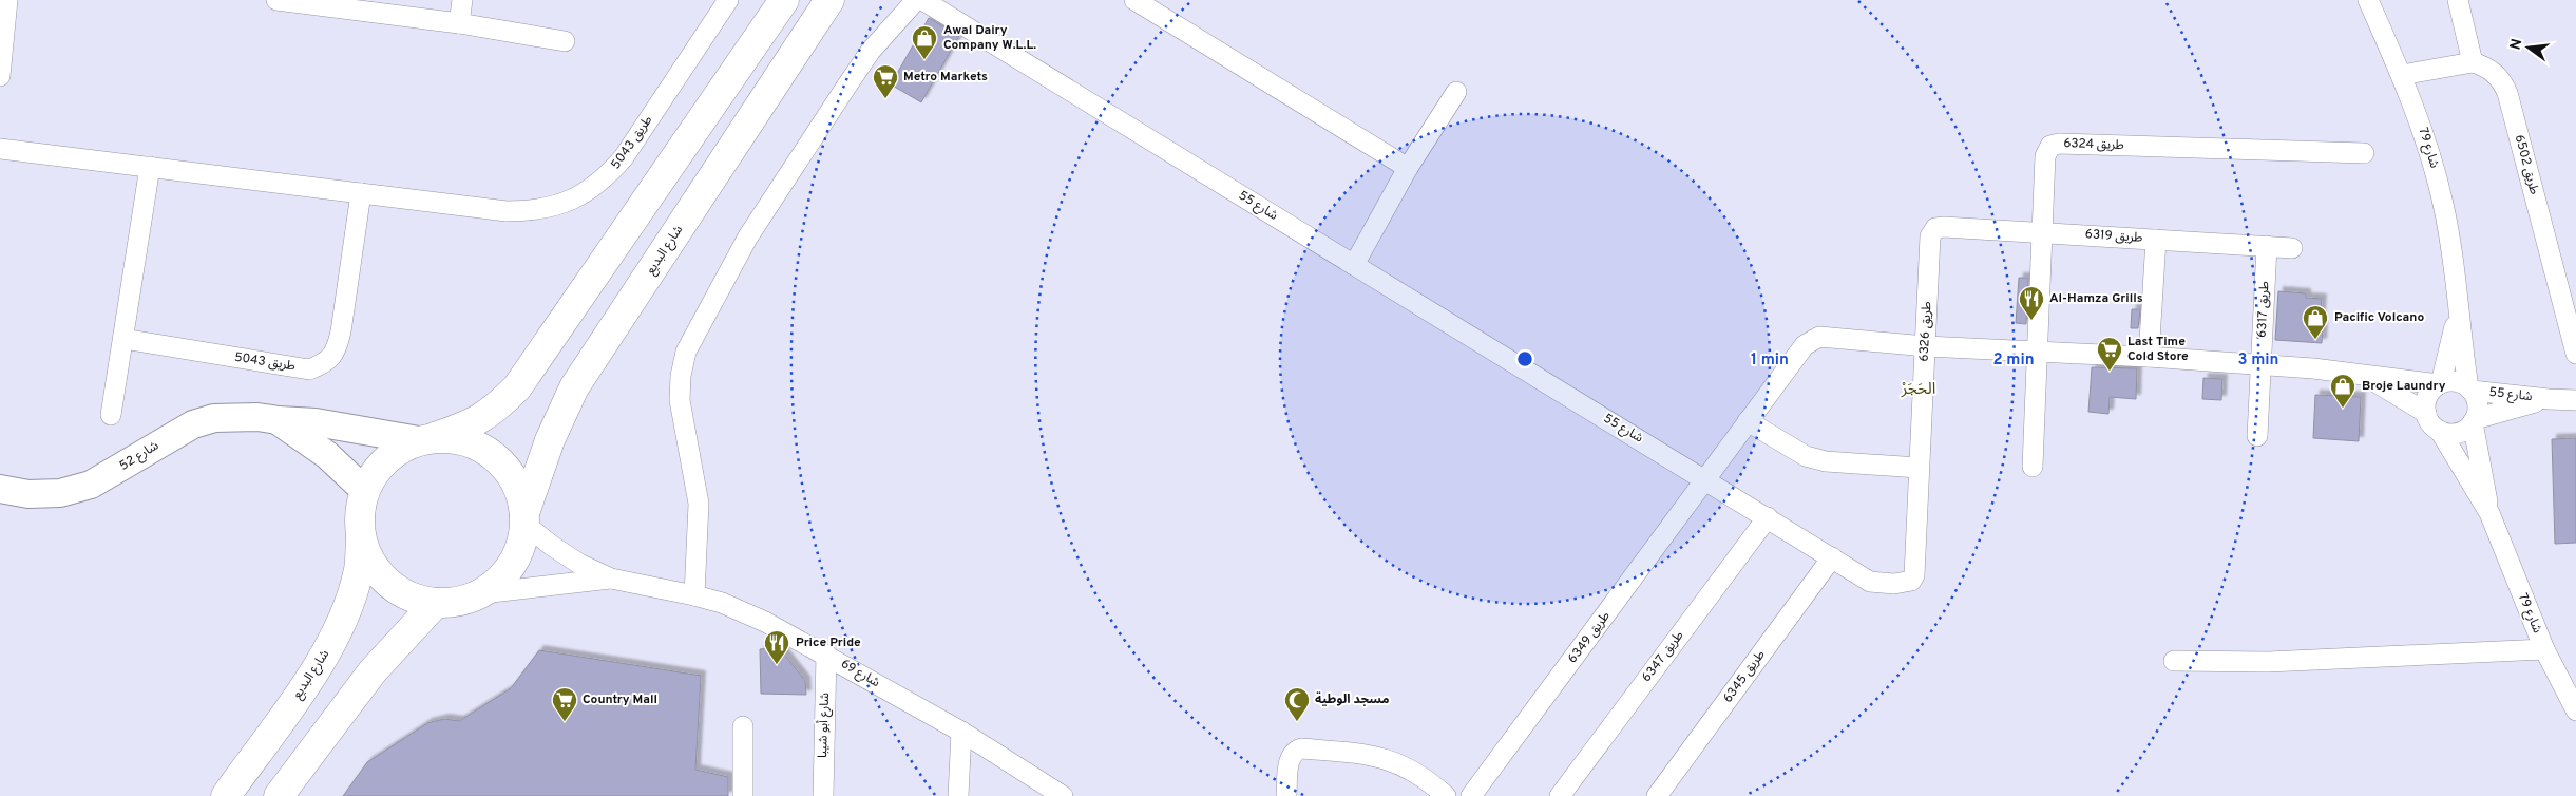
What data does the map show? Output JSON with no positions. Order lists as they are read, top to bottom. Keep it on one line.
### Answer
{"streets":{"main road":["شارع البديع"],"street":["طريق 5043","طريق 6324","شارع 79","طريق 6502","شارع 55","طريق 6319","طريق 6317","طريق 6326","شارع 52","طريق 6349","طريق 6347","شارع 69","طريق 6345","شارع أبو شيبا"]},"crossings":[["طريق 6324","طريق 6319"],["شارع 79","شارع 55"],["شارع 55","طريق 6326"],["شارع 55","طريق 6349"],["شارع 55","طريق 6347"],["شارع 55","طريق 6345"],["طريق 6319","طريق 6317"],["طريق 6319","طريق 6326"],["شارع البديع","شارع 52"],["شارع البديع","شارع 69"],["طريق 6326","طريق 6345"],["شارع 52","شارع 69"],["شارع 69","شارع أبو شيبا"]],"districts":["الحَجَرْ"],"places":{"shop":["Awal Dairy Company W.L.L.","Pacific Volcano","Broje Laundry"],"supermarket":["Metro Markets","Last Time Cold Store","Country Mall"],"restaurant":["Al-Hamza Grills","Price Pride"],"mosque":["مسجد الوطية"]},"north":"left","rings":["1 min","2 min","3 min"]}
